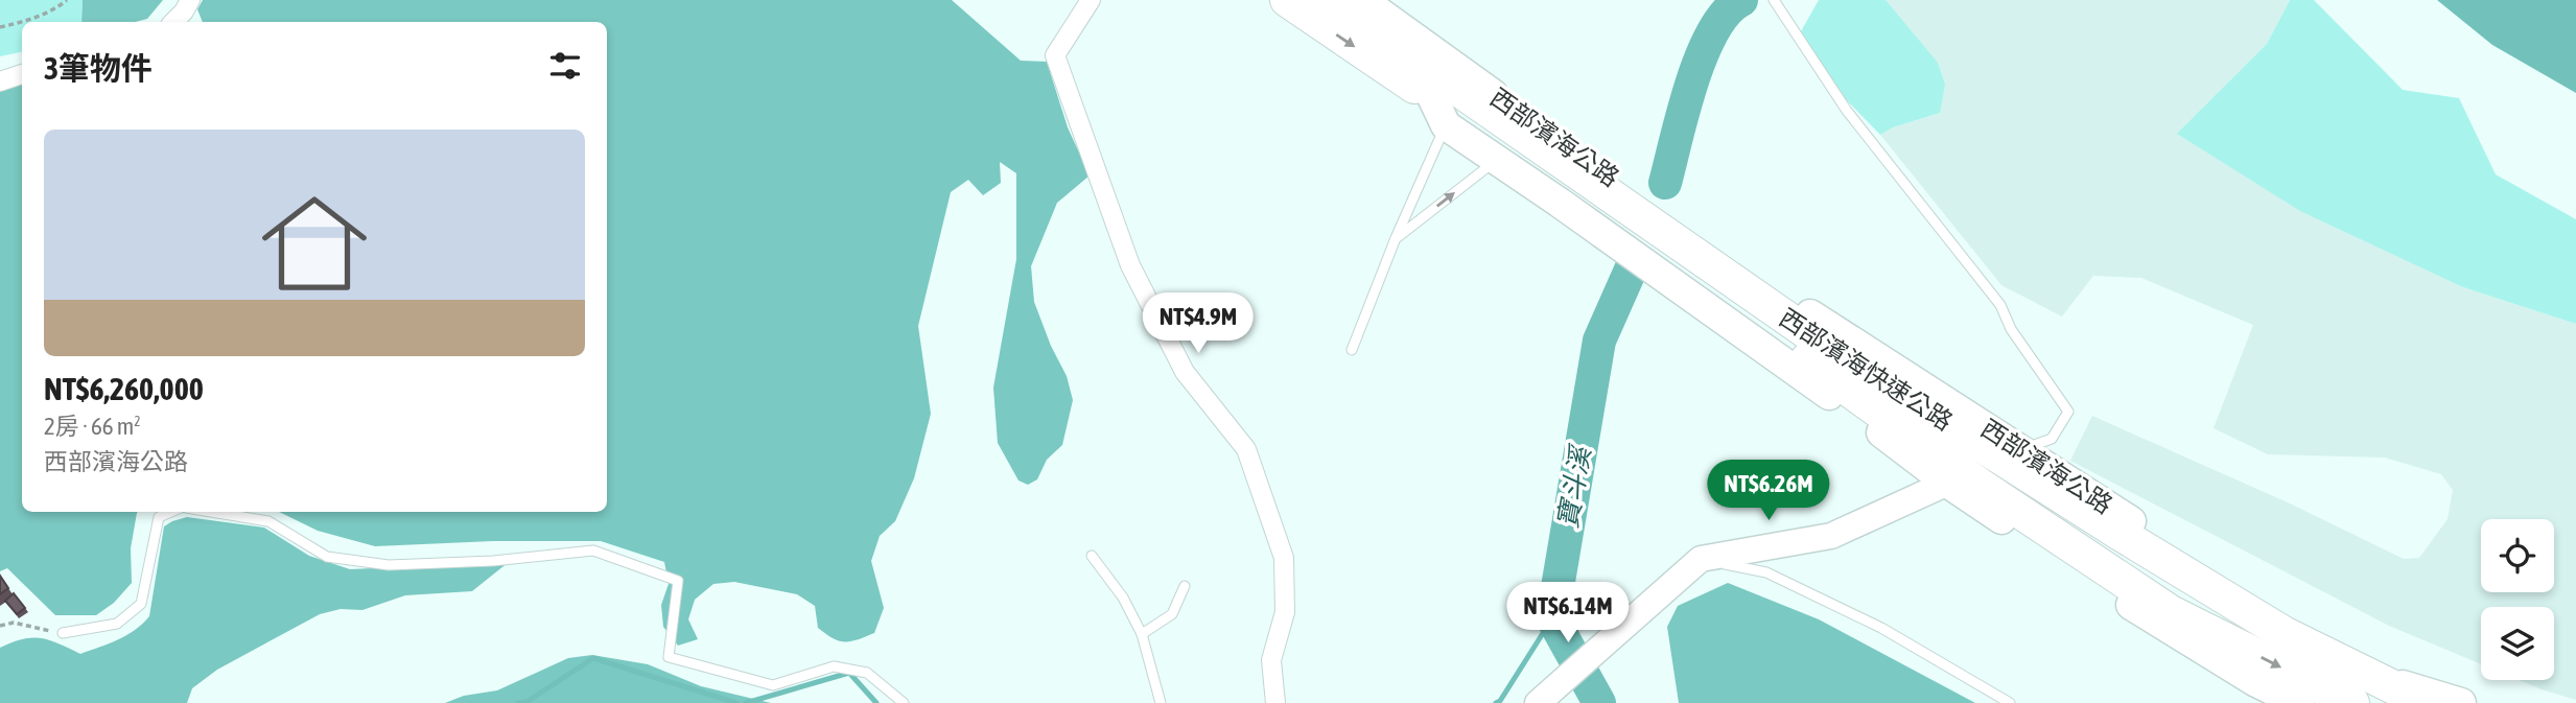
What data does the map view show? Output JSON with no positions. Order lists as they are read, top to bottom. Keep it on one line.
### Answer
{"streets":{"highway":["西部濱海快速公路"],"main road":["西部濱海公路"]},"water":["寶斗溪"],"page":{"heading":"3筆物件","list":[{"name":"NT$6,260,000","note":"2房 · 66 m² · 西部濱海公路"}],"price":["NT$4.9M","NT$6.26M","NT$6.14M"]}}
